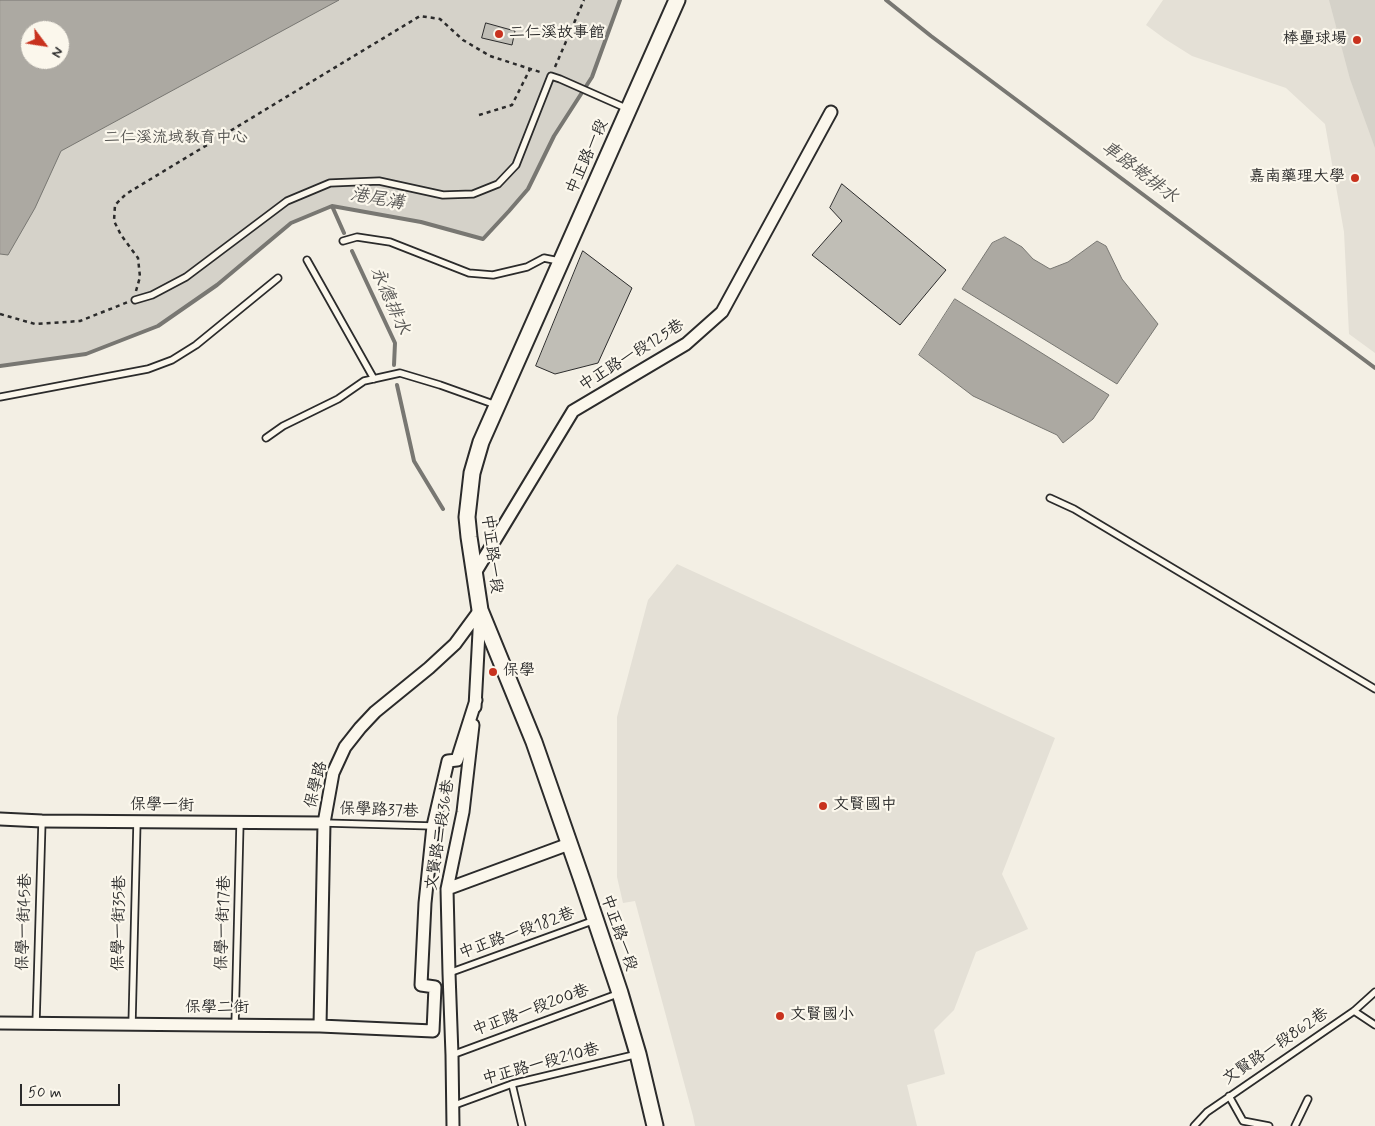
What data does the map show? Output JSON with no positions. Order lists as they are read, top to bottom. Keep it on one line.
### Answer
{"streets":{"main road":["中正路一段"],"street":["中正路一段125巷","保學路","保學一街","文賢路二段36巷","保學二街"],"lane":["保學路37巷","保學一街45巷","保學一街35巷","保學一街17巷","中正路一段182巷","中正路一段200巷","文賢路一段862巷","中正路一段210巷"]},"crossings":[["中正路一段","中正路一段125巷"],["中正路一段","保學路"],["中正路一段","文賢路二段36巷"],["中正路一段","中正路一段182巷"],["中正路一段","中正路一段200巷"],["中正路一段","中正路一段210巷"],["保學路","保學一街"],["保學路","保學路37巷"],["保學路","文賢路二段36巷"],["保學路","保學二街"],["保學一街","保學路37巷"],["保學一街","保學一街45巷"],["保學一街","保學一街35巷"],["保學一街","保學一街17巷"],["保學路37巷","保學二街"],["文賢路二段36巷","中正路一段182巷"],["文賢路二段36巷","中正路一段200巷"],["文賢路二段36巷","中正路一段210巷"],["保學一街45巷","保學二街"],["保學一街35巷","保學二街"],["保學一街17巷","保學二街"]],"water":["車路墘排水","港尾溝","永德排水"],"parks":["二仁溪流域教育中心"],"places":["二仁溪故事館","棒壘球場","嘉南藥理大學","保學","文賢國中","文賢國小"],"scale_bar":"50 m","north":"bottom right"}
